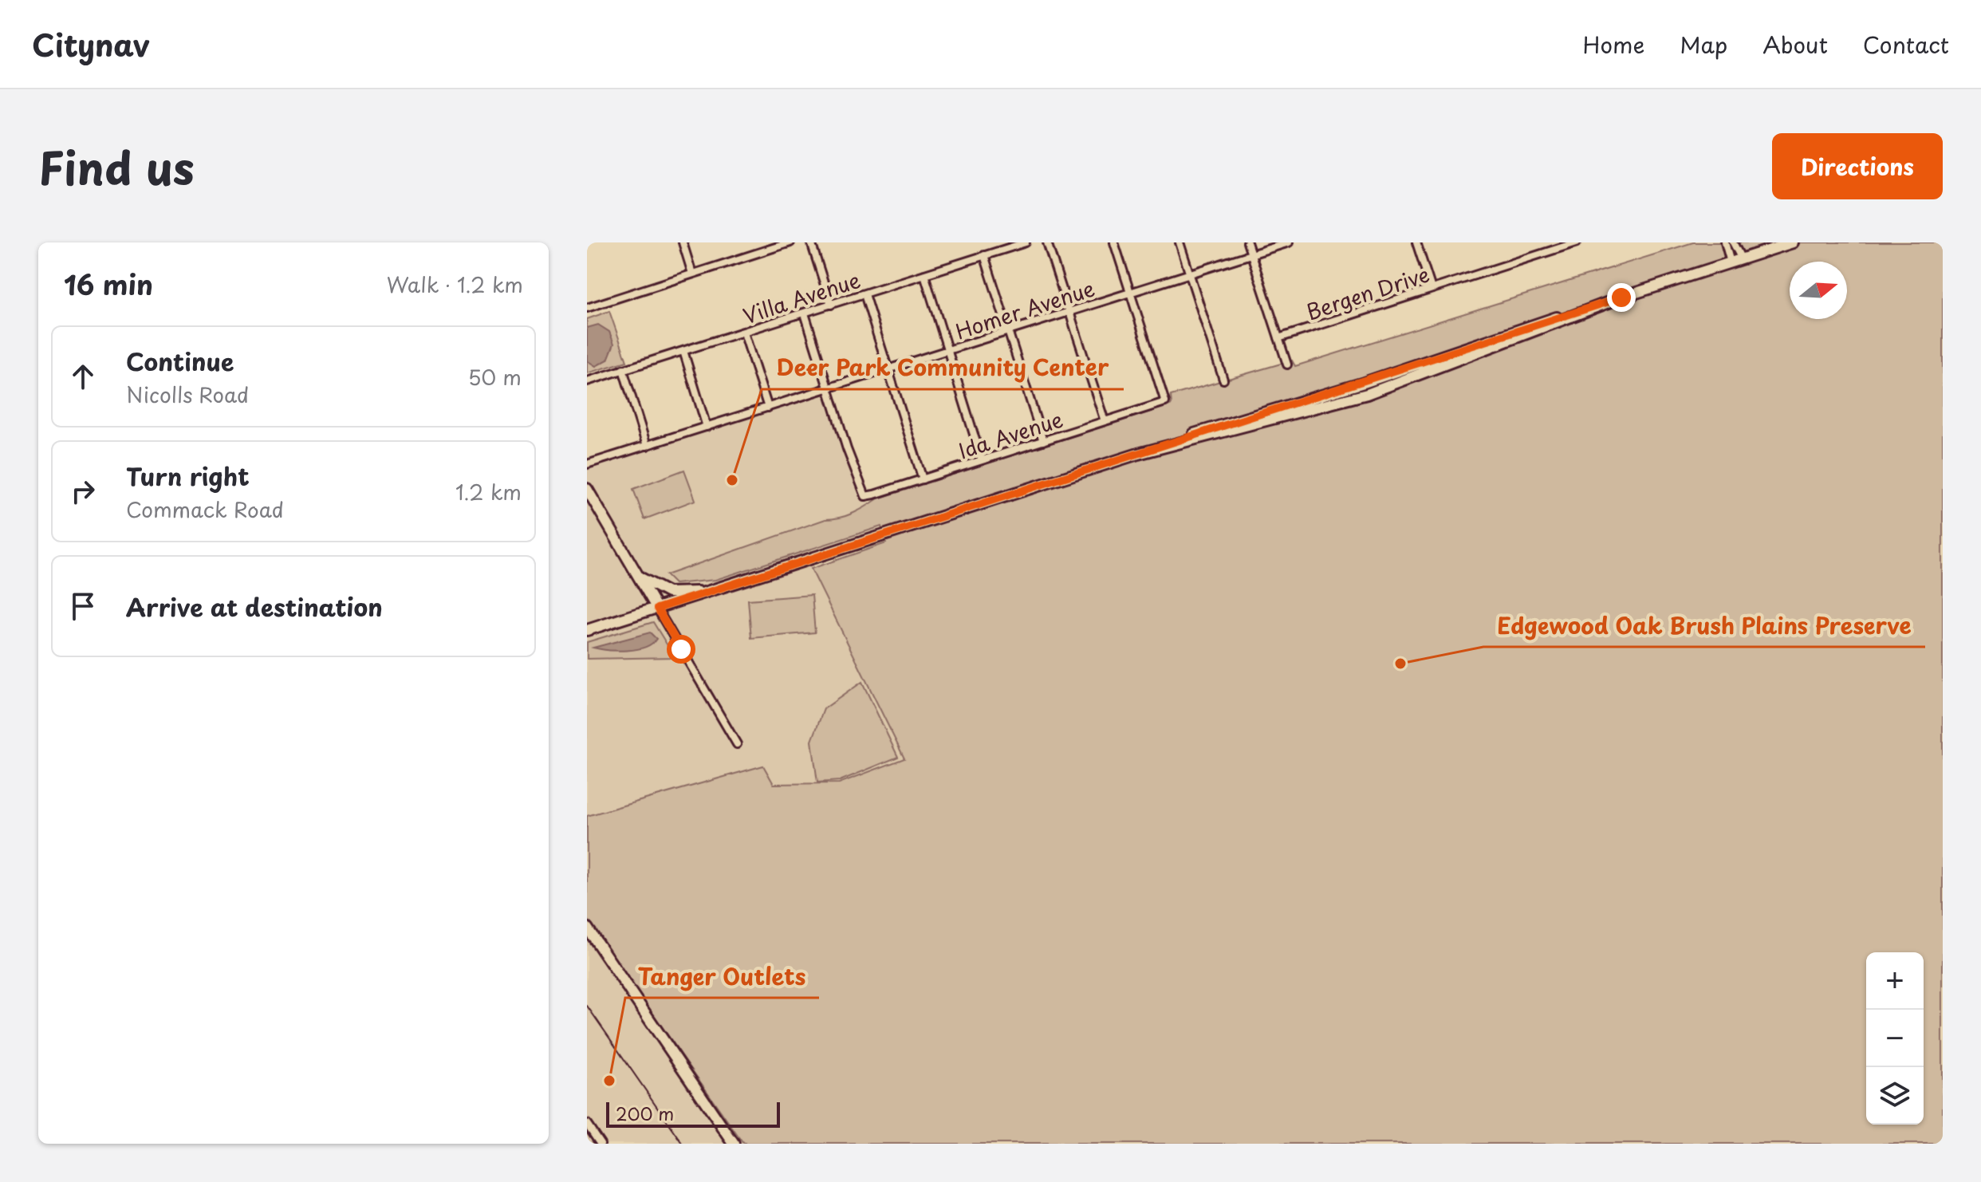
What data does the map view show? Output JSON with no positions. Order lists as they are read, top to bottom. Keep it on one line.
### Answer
{"streets":{"street":["Bergen Drive","Villa Avenue","Homer Avenue","Ida Avenue"]},"crossings":[["Homer Avenue","Ida Avenue"]],"places":["Deer Park Community Center","Edgewood Oak Brush Plains Preserve","Tanger Outlets"],"scale_bar":"200 m","north":"right","page":{"header":"Citynav","nav":["Home","Map","About","Contact"],"title":"Find us","buttons":"Directions","heading":["16 min","Walk · 1.2 km"],"list":[["Continue","Nicolls Road","50 m"],["Turn right","Commack Road","1.2 km"],"Arrive at destination"],"map_buttons":["+","−"],"scale":"200 m"}}
